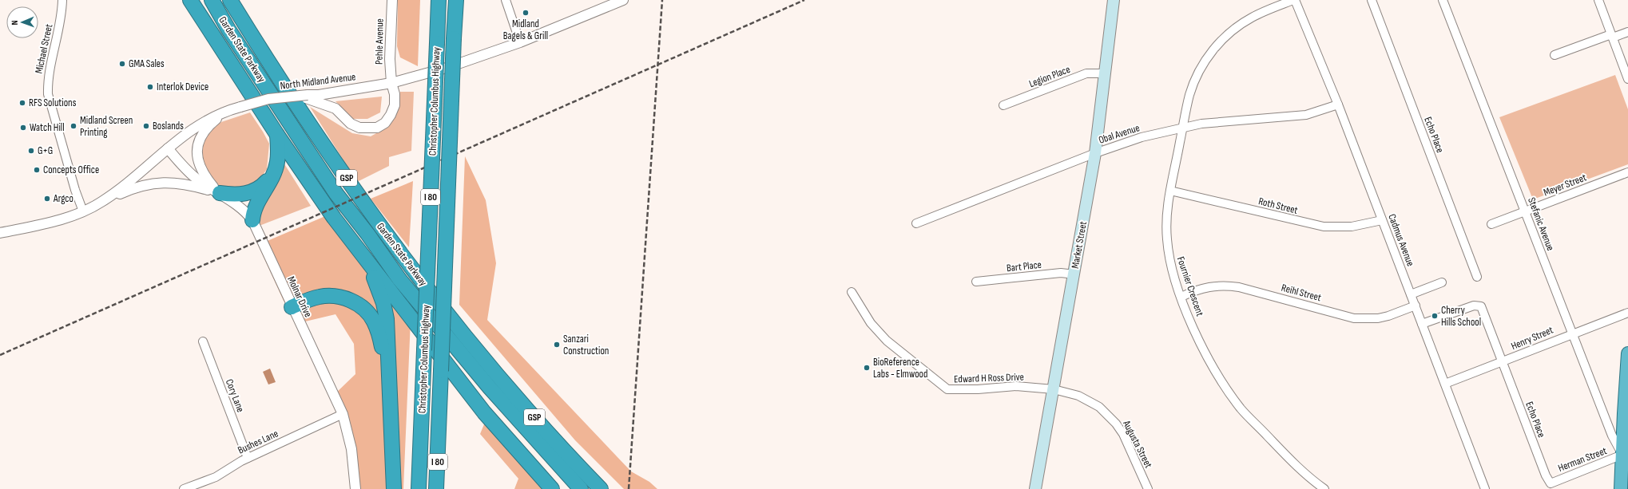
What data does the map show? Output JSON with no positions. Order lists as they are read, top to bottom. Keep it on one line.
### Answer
{"streets":{"highway":["Garden State Parkway","Christopher Columbus Highway","GSP","I 80"],"main road":["Market Street"],"street":["Pehle Avenue","Michael Street","Legion Place","North Midland Avenue","Obal Avenue","Echo Place","Meyer Street","Roth Street","Stefanic Avenue","Cadmus Avenue","Bart Place","Fournier Crescent","Reihl Street","Molnar Drive","Henry Street","Edward H Ross Drive","Cory Lane","Bushes Lane","Augusta Street","Herman Street"]},"crossings":[["Pehle Avenue","North Midland Avenue"],["Michael Street","North Midland Avenue"],["Legion Place","Market Street"],["North Midland Avenue","Molnar Drive"],["Obal Avenue","Cadmus Avenue"],["Obal Avenue","Market Street"],["Obal Avenue","Fournier Crescent"],["Echo Place","Cadmus Avenue"],["Echo Place","Henry Street"],["Echo Place","Herman Street"],["Meyer Street","Stefanic Avenue"],["Roth Street","Cadmus Avenue"],["Roth Street","Fournier Crescent"],["Stefanic Avenue","Henry Street"],["Stefanic Avenue","Herman Street"],["Cadmus Avenue","Fournier Crescent"],["Cadmus Avenue","Reihl Street"],["Cadmus Avenue","Henry Street"],["Market Street","Bart Place"],["Market Street","Edward H Ross Drive"],["Market Street","Augusta Street"],["Fournier Crescent","Reihl Street"],["Molnar Drive","Bushes Lane"],["Edward H Ross Drive","Augusta Street"],["Cory Lane","Bushes Lane"]],"places":["Midland Bagels & Grill","GMA Sales","Interlok Device","RFS Solutions","Midland Screen Printing","Boslands","Watch Hill","G+G","Concepts Office","Argco","Cherry Hills School","Sanzari Construction","BioReference Labs - Elmwood"],"north":"left"}
